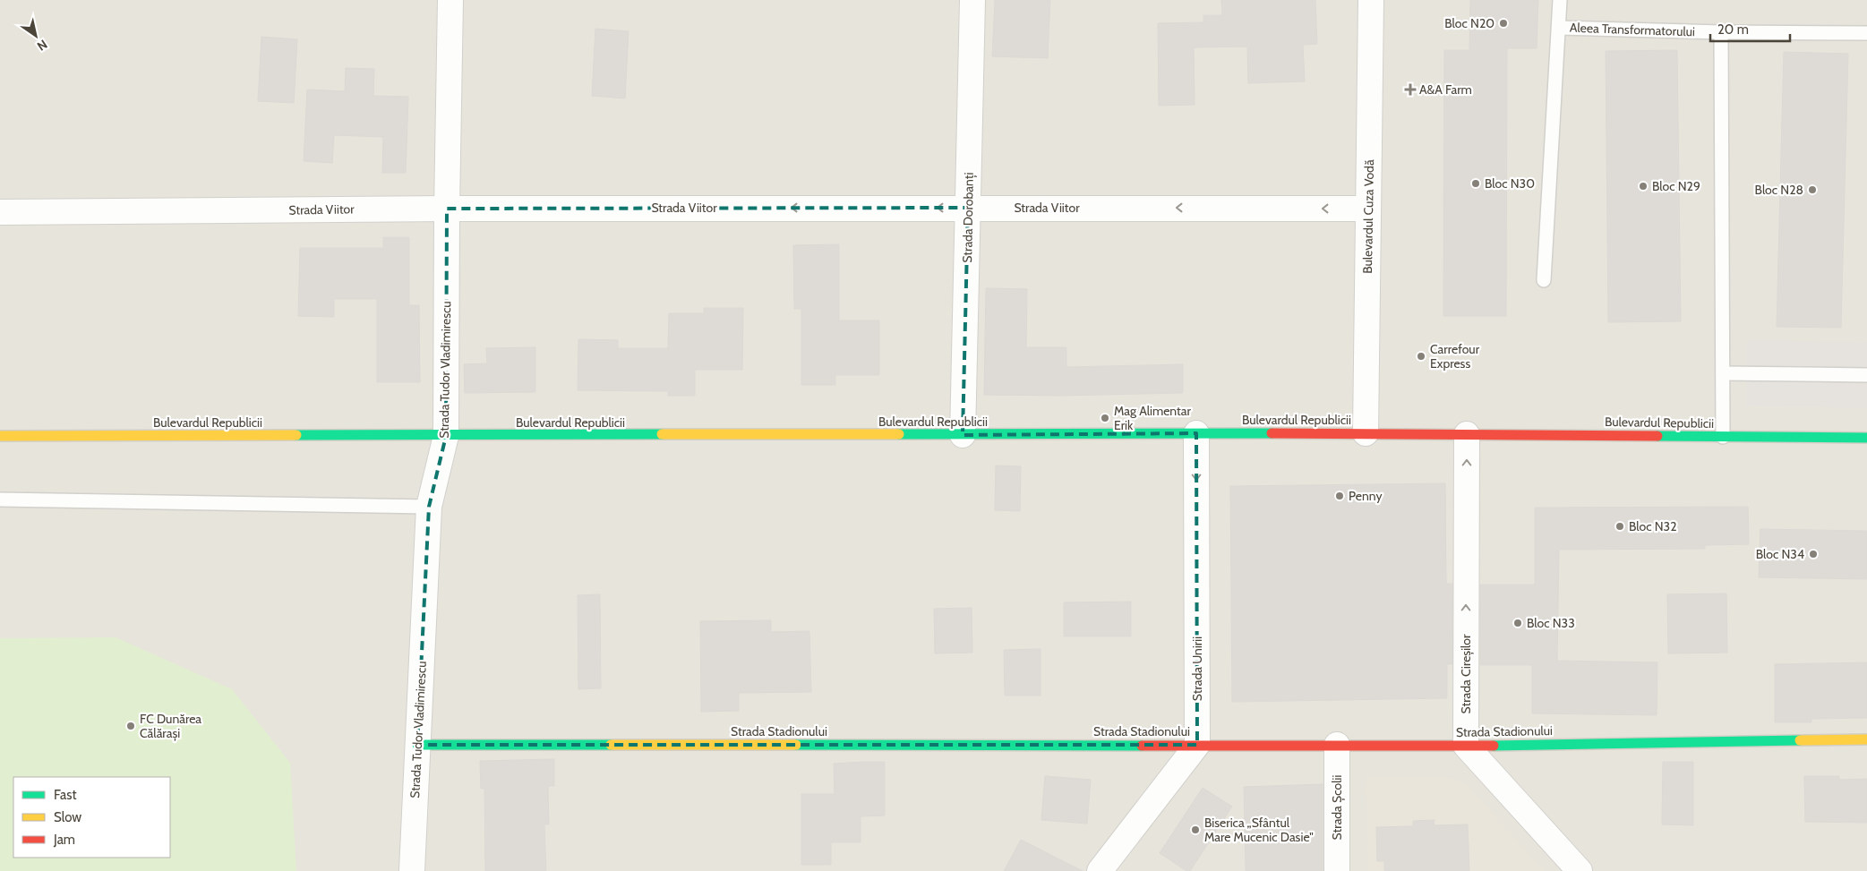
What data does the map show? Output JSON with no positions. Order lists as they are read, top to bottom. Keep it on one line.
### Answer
{"streets":{"main road":["Bulevardul Republicii","Strada Stadionului"],"street":["Strada Viitor","Bulevardul Cuza Vodă","Strada Dorobanți","Strada Tudor Vladimirescu","Strada Unirii","Strada Cireșilor","Strada Școlii"],"lane":["Aleea Transformatorului"]},"crossings":[["Strada Viitor","Bulevardul Cuza Vodă"],["Strada Viitor","Strada Dorobanți"],["Strada Viitor","Strada Tudor Vladimirescu"],["Bulevardul Cuza Vodă","Bulevardul Republicii"],["Strada Dorobanți","Bulevardul Republicii"],["Strada Tudor Vladimirescu","Bulevardul Republicii"],["Strada Tudor Vladimirescu","Strada Stadionului"],["Bulevardul Republicii","Strada Unirii"],["Bulevardul Republicii","Strada Cireșilor"],["Strada Unirii","Strada Stadionului"],["Strada Cireșilor","Strada Stadionului"],["Strada Stadionului","Strada Școlii"]],"one_way":["Strada Viitor","Strada Unirii","Strada Cireșilor"],"places":{"other":["Bloc N20","Bloc N30","Bloc N29","Bloc N28","Carrefour Express","Mag Alimentar Erik","Penny","Bloc N32","Bloc N34","Bloc N33","FC Dunărea Călărași","Biserica „Sfântul Mare Mucenic Dasie\""],"health":["A&A Farm"]},"legend":["Fast","Slow","Jam"],"scale_bar":"20 m","north":"bottom right"}
